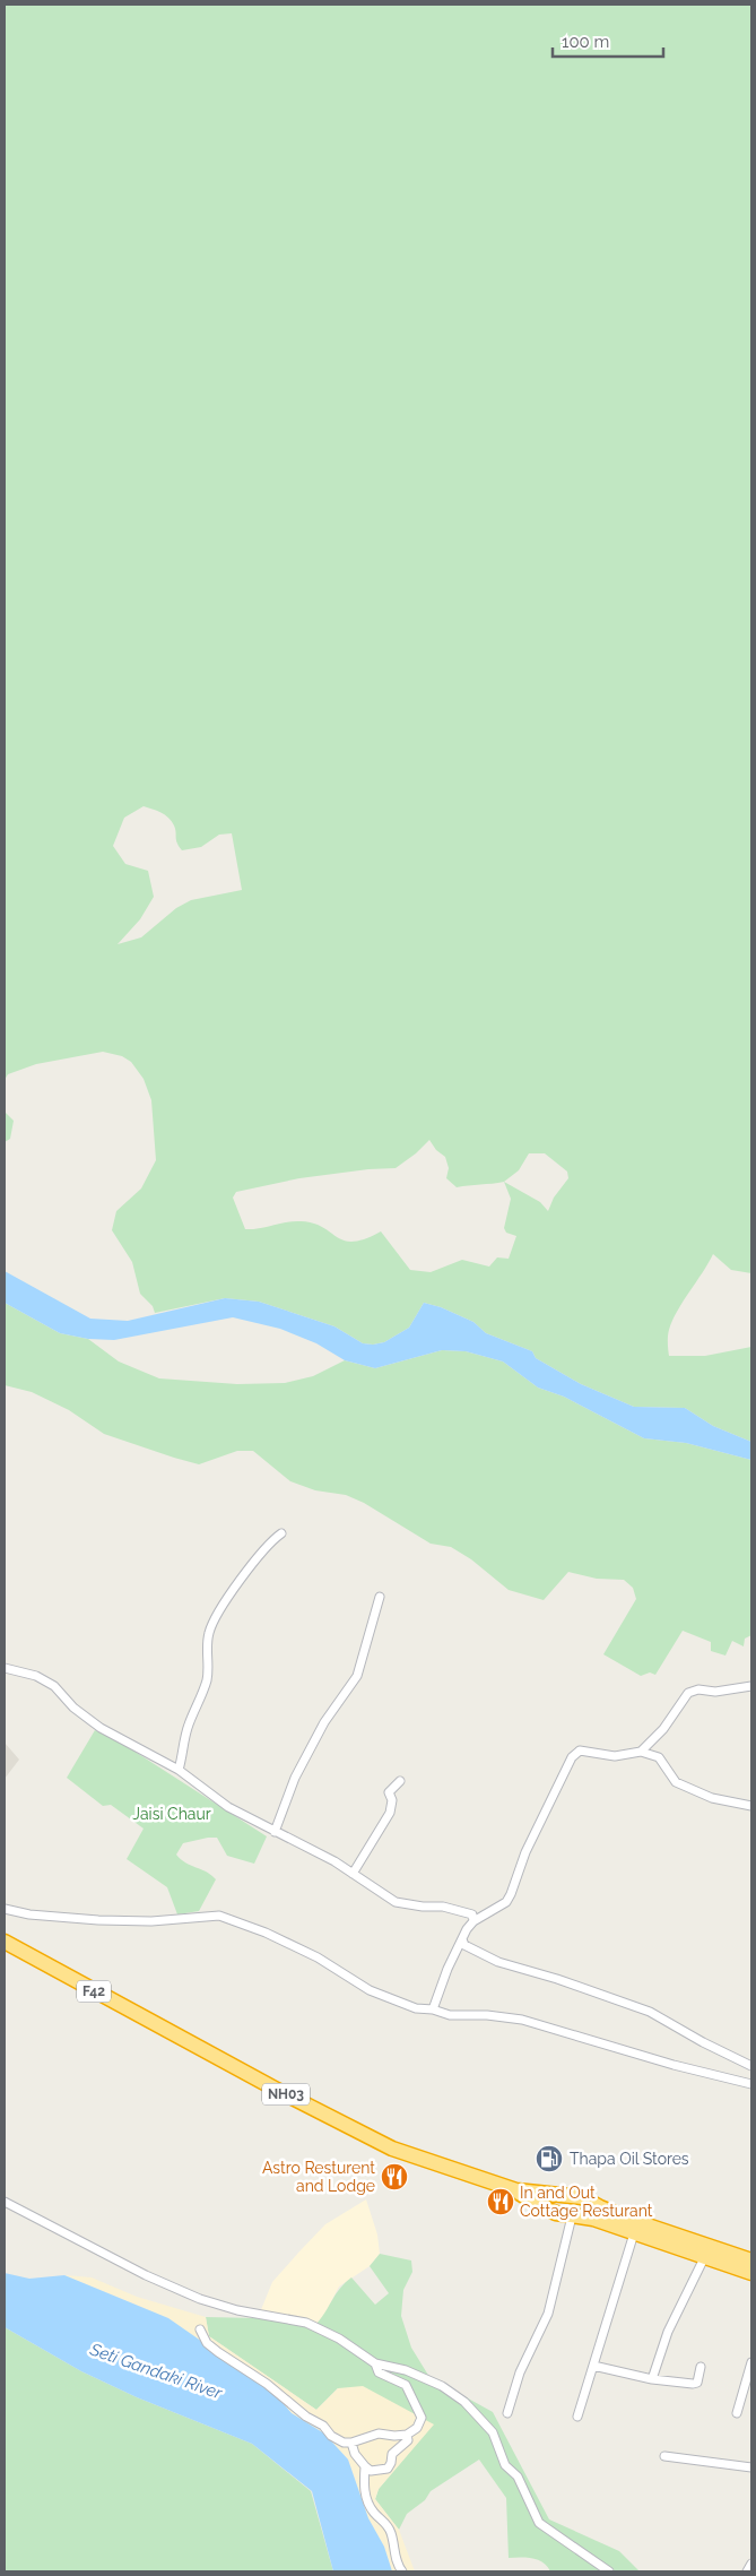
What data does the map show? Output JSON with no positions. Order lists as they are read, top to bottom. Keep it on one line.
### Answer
{"streets":{"highway":["F42","NH03"]},"crossings":[["F42","NH03"]],"water":["Seti Gandaki River"],"parks":["Jaisi Chaur"],"places":{"fuel station":["Thapa Oil Stores"],"restaurant":["Astro Resturent and Lodge","In and Out Cottage Resturant"]},"scale_bar":"100 m"}
